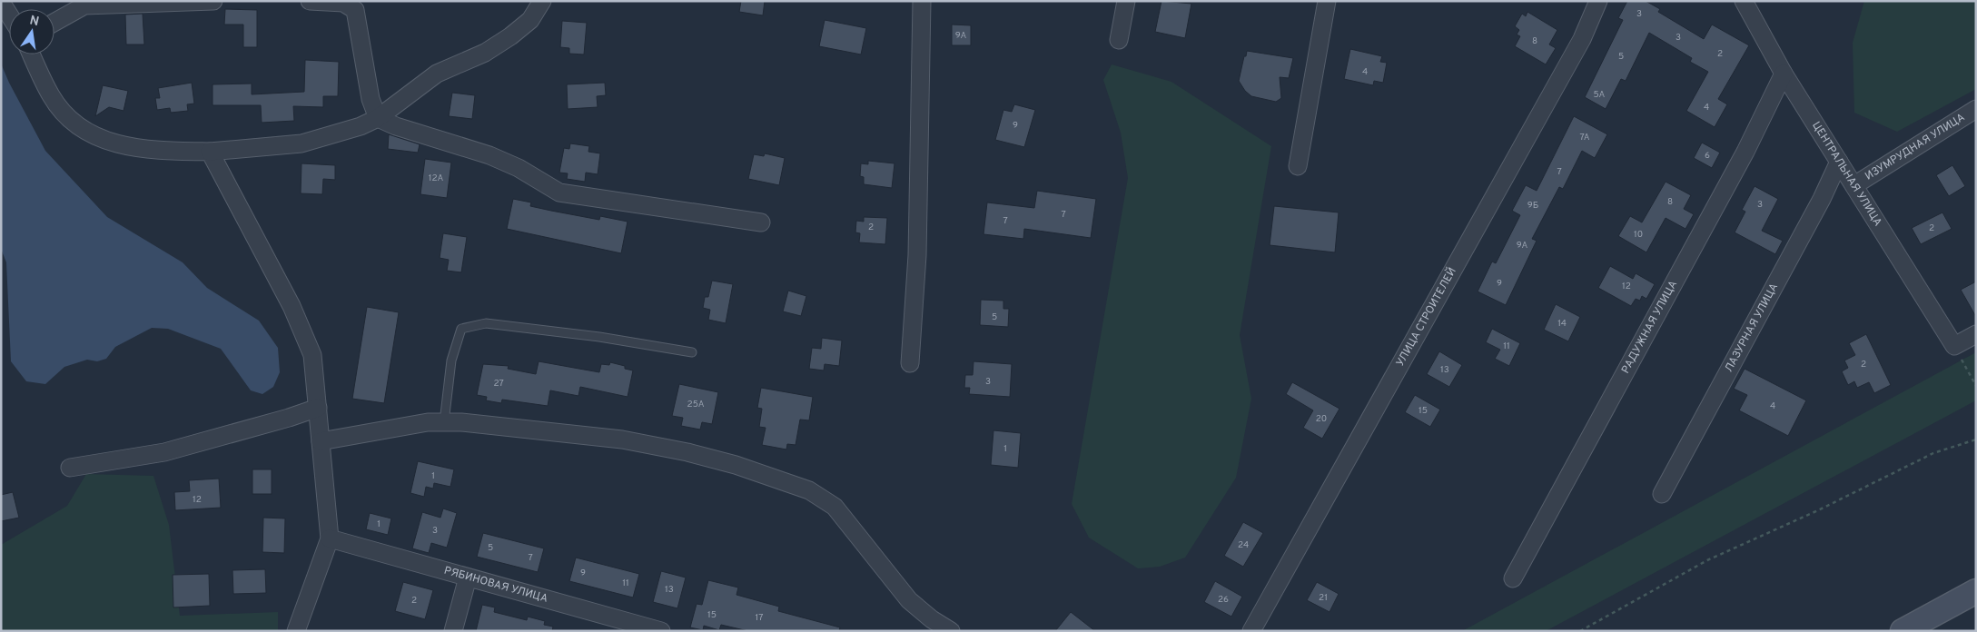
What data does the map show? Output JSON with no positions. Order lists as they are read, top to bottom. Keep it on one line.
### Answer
{"streets":{"street":["ИЗУМРУДНАЯ УЛИЦА","ЦЕНТРАЛЬНАЯ УЛИЦА","УЛИЦА СТРОИТЕЛЕЙ","РАДУЖНАЯ УЛИЦА","ЛАЗУРНАЯ УЛИЦА","РЯБИНОВАЯ УЛИЦА"]},"crossings":[["ИЗУМРУДНАЯ УЛИЦА","ЦЕНТРАЛЬНАЯ УЛИЦА"],["ЦЕНТРАЛЬНАЯ УЛИЦА","РАДУЖНАЯ УЛИЦА"],["ЦЕНТРАЛЬНАЯ УЛИЦА","ЛАЗУРНАЯ УЛИЦА"]],"house_numbers":["3","9А","3","8","2","5","4","5А","4","9","7А","6","7","12А","8","3","9Б","7","7","2","2","10","9А","9","12","5","14","11","2","13","3","27","25А","4","15","20","1","1","12","1","3","24","5","7","9","11","13","21","26","2","15","17"],"north":"top"}
